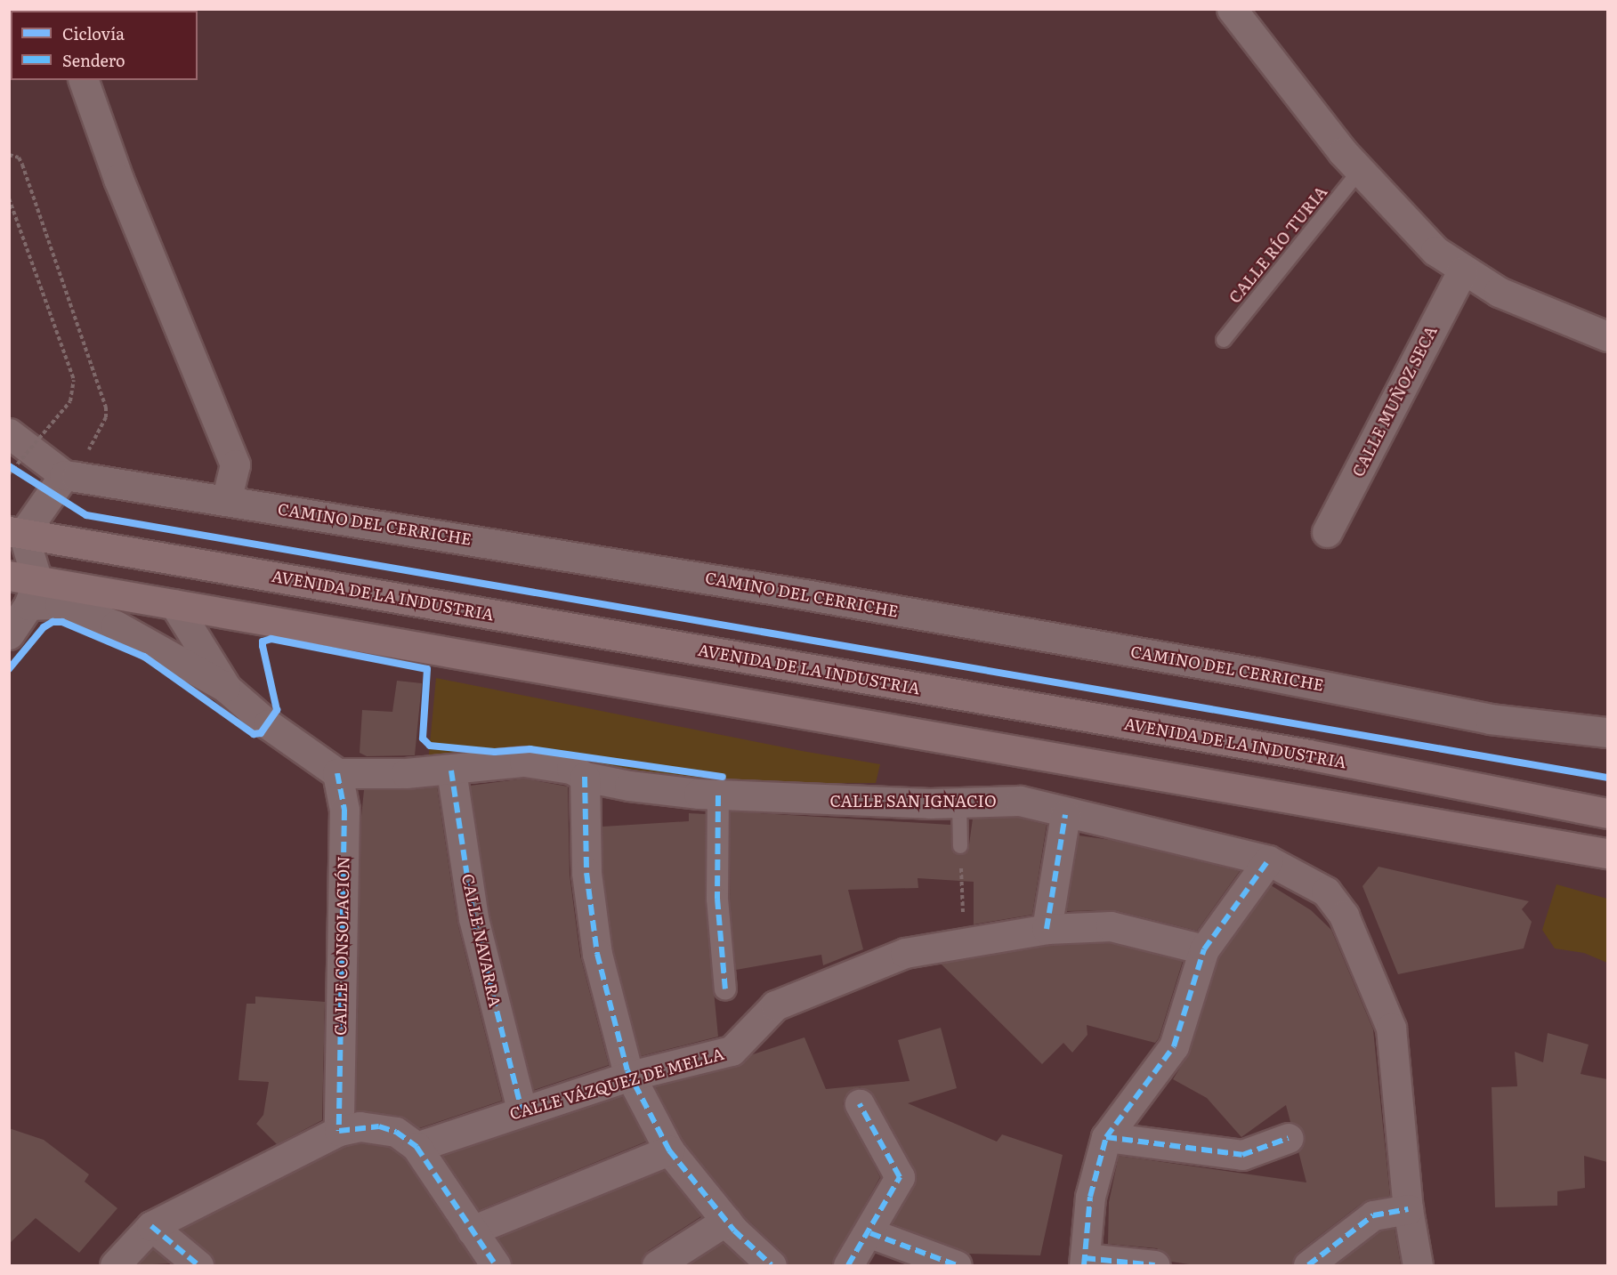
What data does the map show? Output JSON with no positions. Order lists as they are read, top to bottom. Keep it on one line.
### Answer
{"streets":{"main road":["AVENIDA DE LA INDUSTRIA"],"street":["CALLE MUÑOZ SECA","CAMINO DEL CERRICHE","CALLE SAN IGNACIO","CALLE NAVARRA","CALLE CONSOLACIÓN","CALLE VÁZQUEZ DE MELLA"],"lane":["CALLE RÍO TURIA"]},"crossings":[["CALLE SAN IGNACIO","CALLE NAVARRA"],["CALLE SAN IGNACIO","CALLE CONSOLACIÓN"],["CALLE NAVARRA","CALLE VÁZQUEZ DE MELLA"]],"legend":["Ciclovía","Sendero"]}
